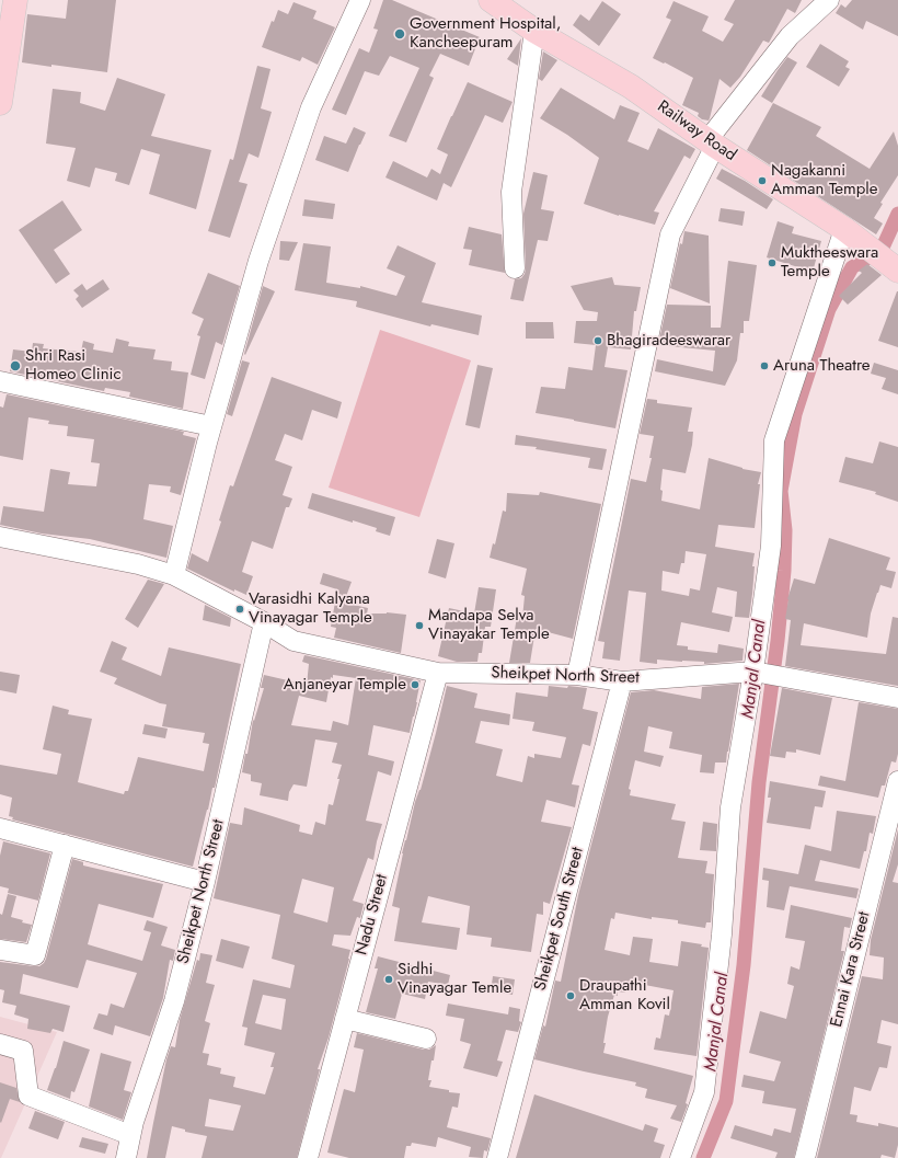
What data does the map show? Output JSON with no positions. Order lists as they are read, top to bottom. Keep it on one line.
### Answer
{"streets":{"main road":["Railway Road"],"street":["Sheikpet North Street","Nadu Street","Sheikpet South Street","Ennai Kara Street"]},"crossings":[["Sheikpet North Street","Nadu Street"],["Sheikpet North Street","Sheikpet South Street"]],"water":["Manjal Canal"],"places":["Government Hospital, Kancheepuram","Nagakanni Amman Temple","Muktheeswara Temple","Bhagiradeeswarar","Shri Rasi Homeo Clinic","Aruna Theatre","Varasidhi Kalyana Vinayagar Temple","Mandapa Selva Vinayakar Temple","Anjaneyar Temple","Sidhi Vinayagar Temle","Draupathi Amman Kovil"]}
